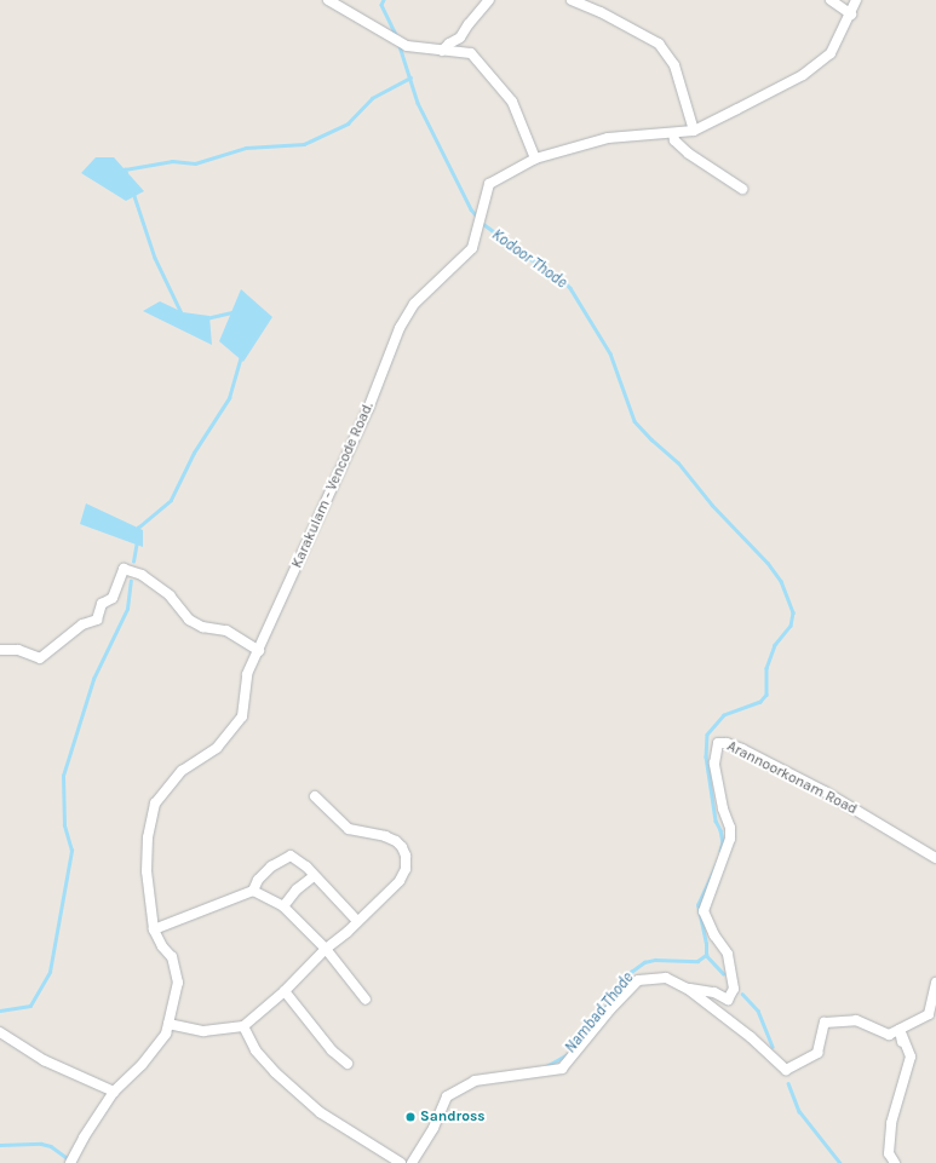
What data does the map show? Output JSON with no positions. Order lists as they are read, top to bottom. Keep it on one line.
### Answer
{"streets":{"street":["Karakulam - Vencode Road.","Arannoorkonam Road"]},"water":["Kodoor Thode","Nambad Thode"],"places":["Sandross"]}
